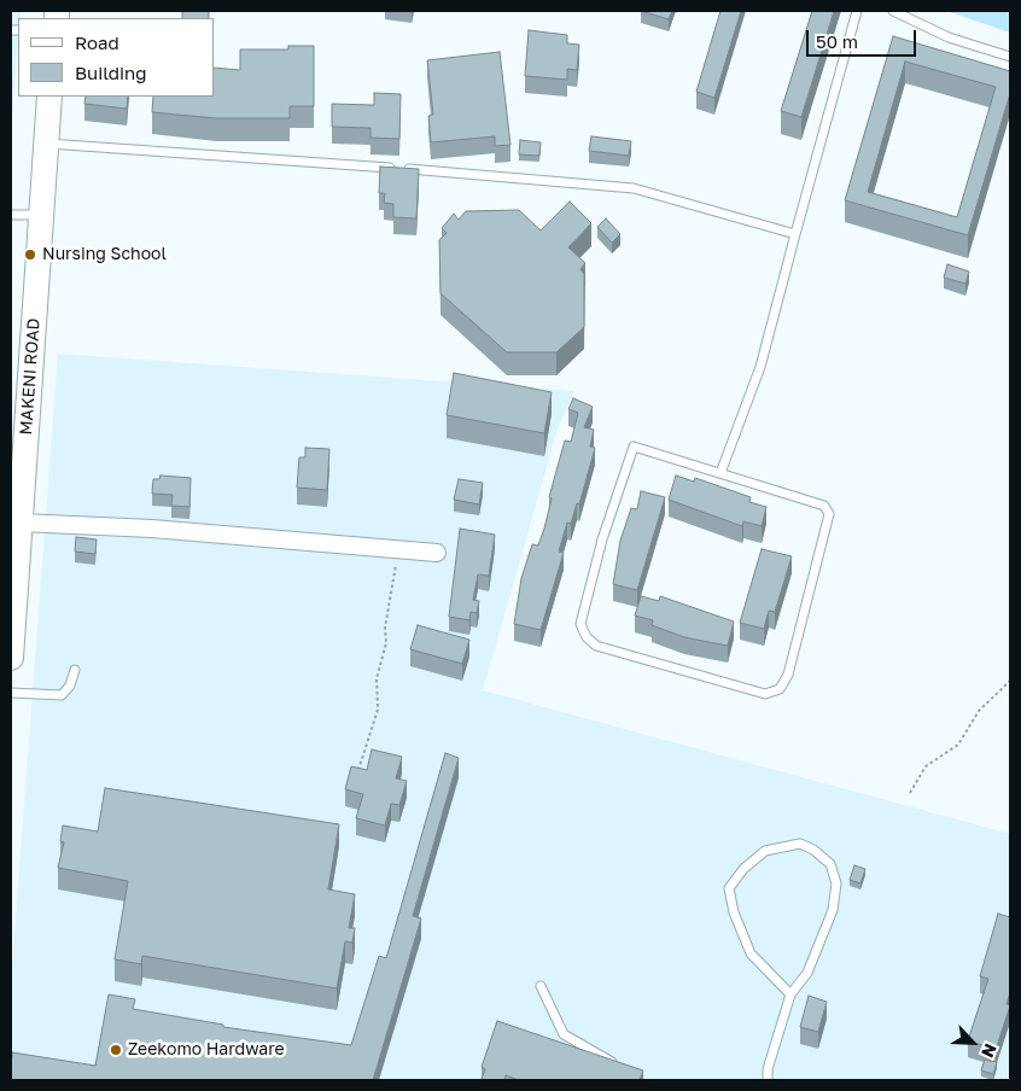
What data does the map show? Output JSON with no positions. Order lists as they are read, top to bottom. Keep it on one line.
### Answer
{"streets":{"main road":["MAKENI ROAD"]},"places":["Nursing School","Zeekomo Hardware"],"legend":["Road","Building"],"scale_bar":"50 m","north":"bottom right"}
